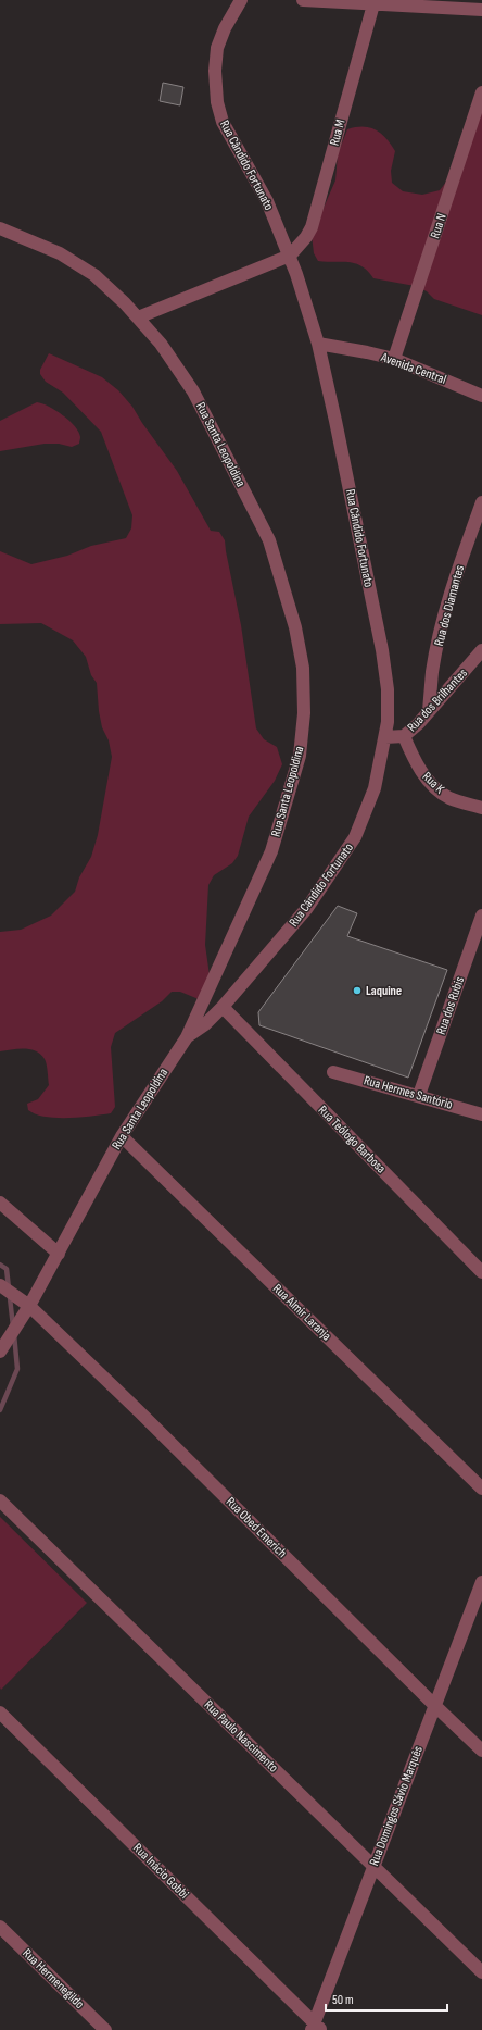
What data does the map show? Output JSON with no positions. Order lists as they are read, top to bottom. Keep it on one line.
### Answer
{"streets":{"street":["Rua M","Rua Cândido Fortunato","Rua N","Avenida Central","Rua Santa Leopoldina","Rua dos Diamantes","Rua dos Brilhantes","Rua K","Rua dos Rubis","Rua Hermes Santório","Rua Teólogo Barbosa","Rua Almir Laranja","Rua Obed Emerich","Rua Paulo Nascimento","Rua Domingos Sávio Marquês","Rua Inácio Gobbi","Rua Hermenegildo"]},"crossings":[["Rua M","Rua Cândido Fortunato"],["Rua Cândido Fortunato","Avenida Central"],["Rua Cândido Fortunato","Rua Santa Leopoldina"],["Rua Cândido Fortunato","Rua dos Brilhantes"],["Rua Cândido Fortunato","Rua Teólogo Barbosa"],["Rua N","Avenida Central"],["Rua Santa Leopoldina","Rua Almir Laranja"],["Rua Santa Leopoldina","Rua Obed Emerich"],["Rua dos Diamantes","Rua dos Brilhantes"],["Rua dos Brilhantes","Rua K"],["Rua dos Rubis","Rua Hermes Santório"],["Rua Obed Emerich","Rua Domingos Sávio Marquês"],["Rua Paulo Nascimento","Rua Domingos Sávio Marquês"],["Rua Domingos Sávio Marquês","Rua Inácio Gobbi"]],"places":["Laquine"],"scale_bar":"50 m"}
